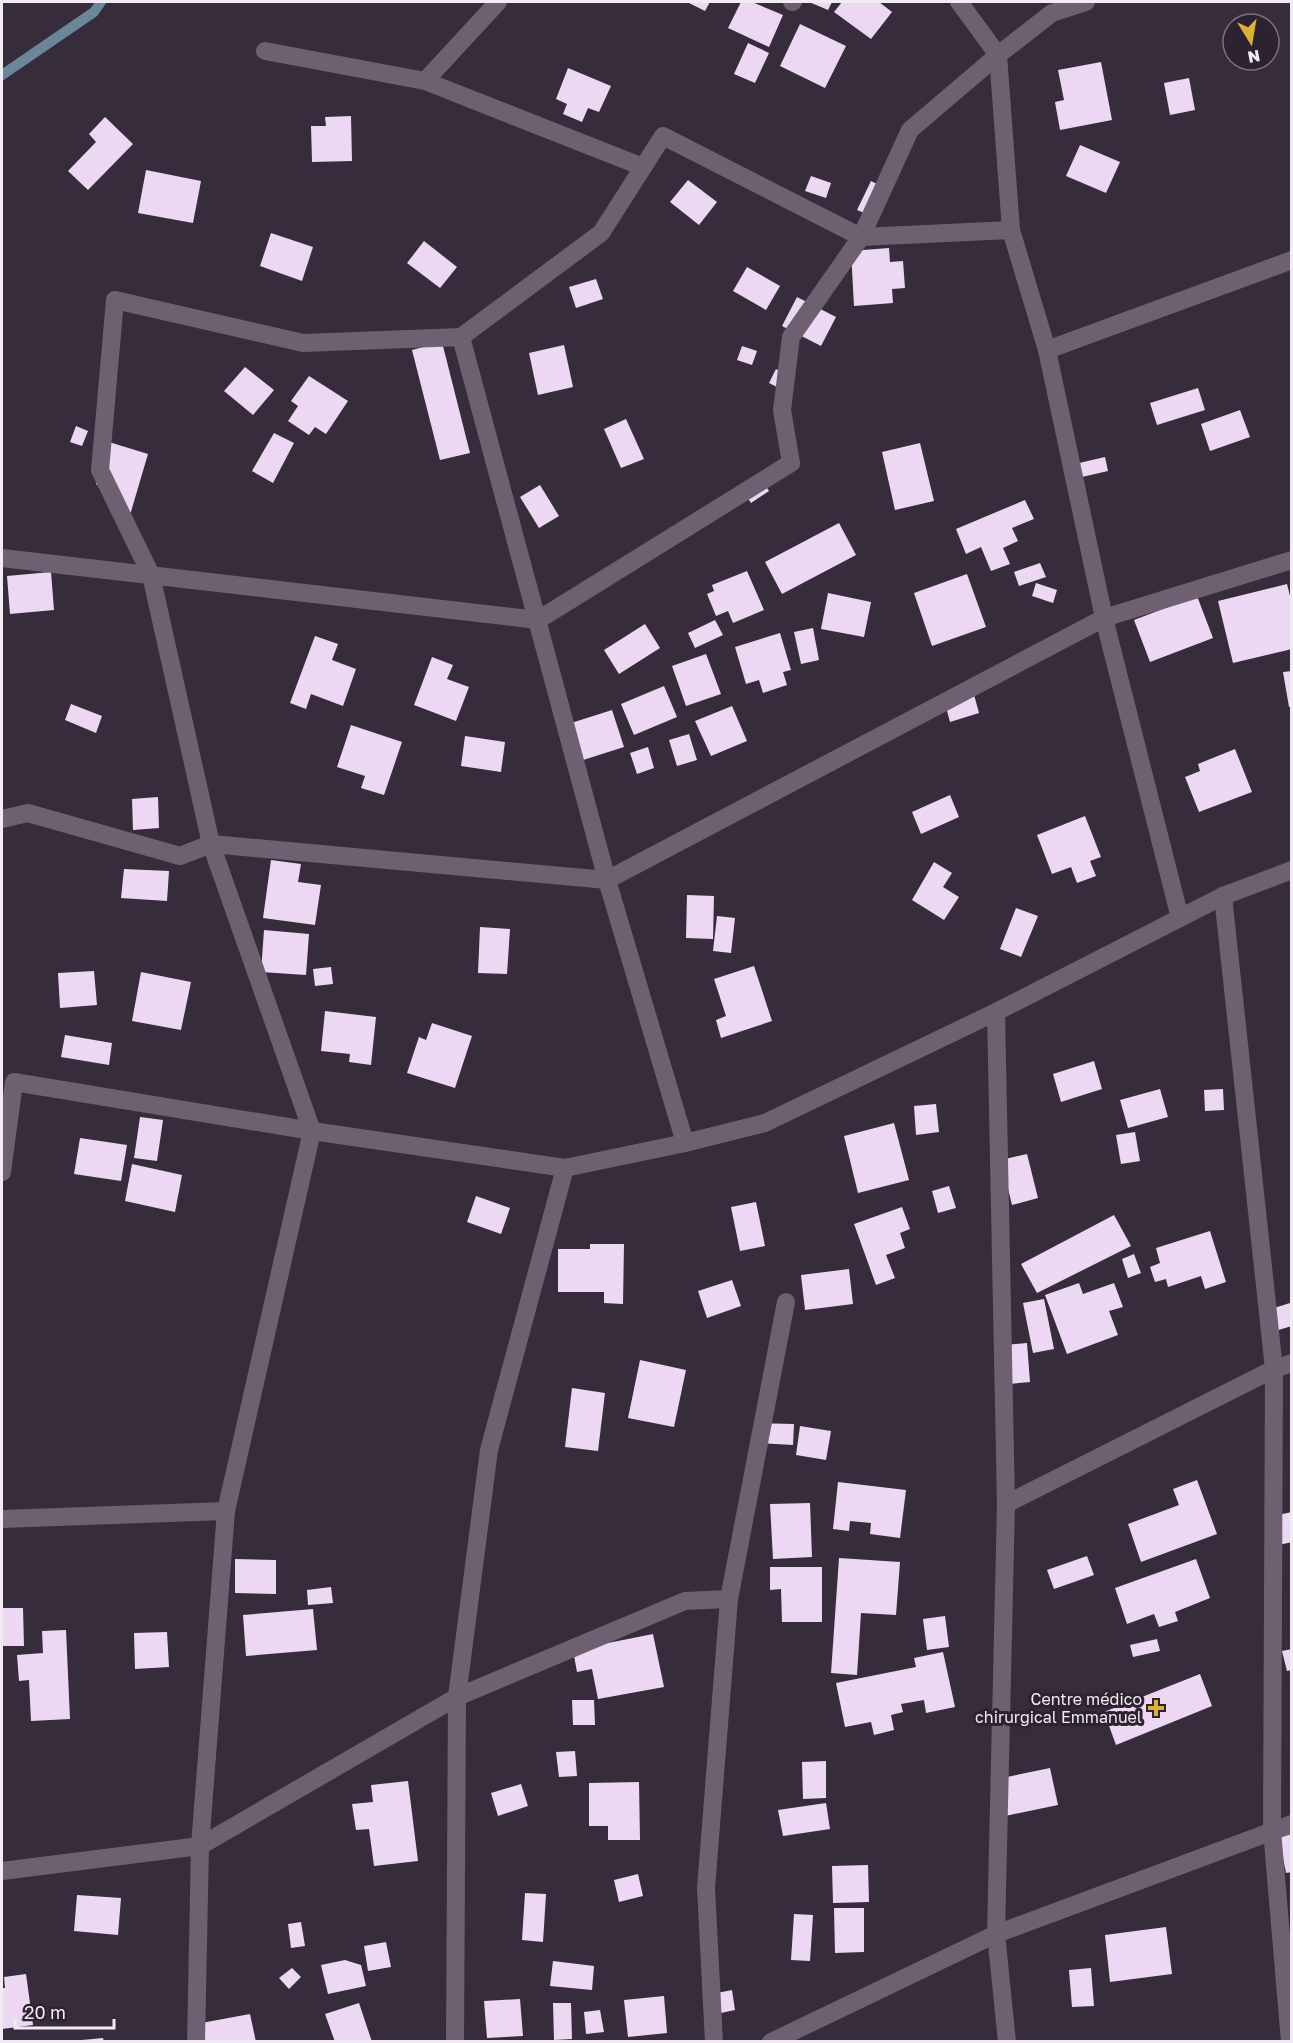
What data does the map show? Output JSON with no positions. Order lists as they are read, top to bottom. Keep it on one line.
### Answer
{"places":{"health":["Centre médico chirurgical Emmanuel"]},"scale_bar":"20 m","north":"bottom"}
